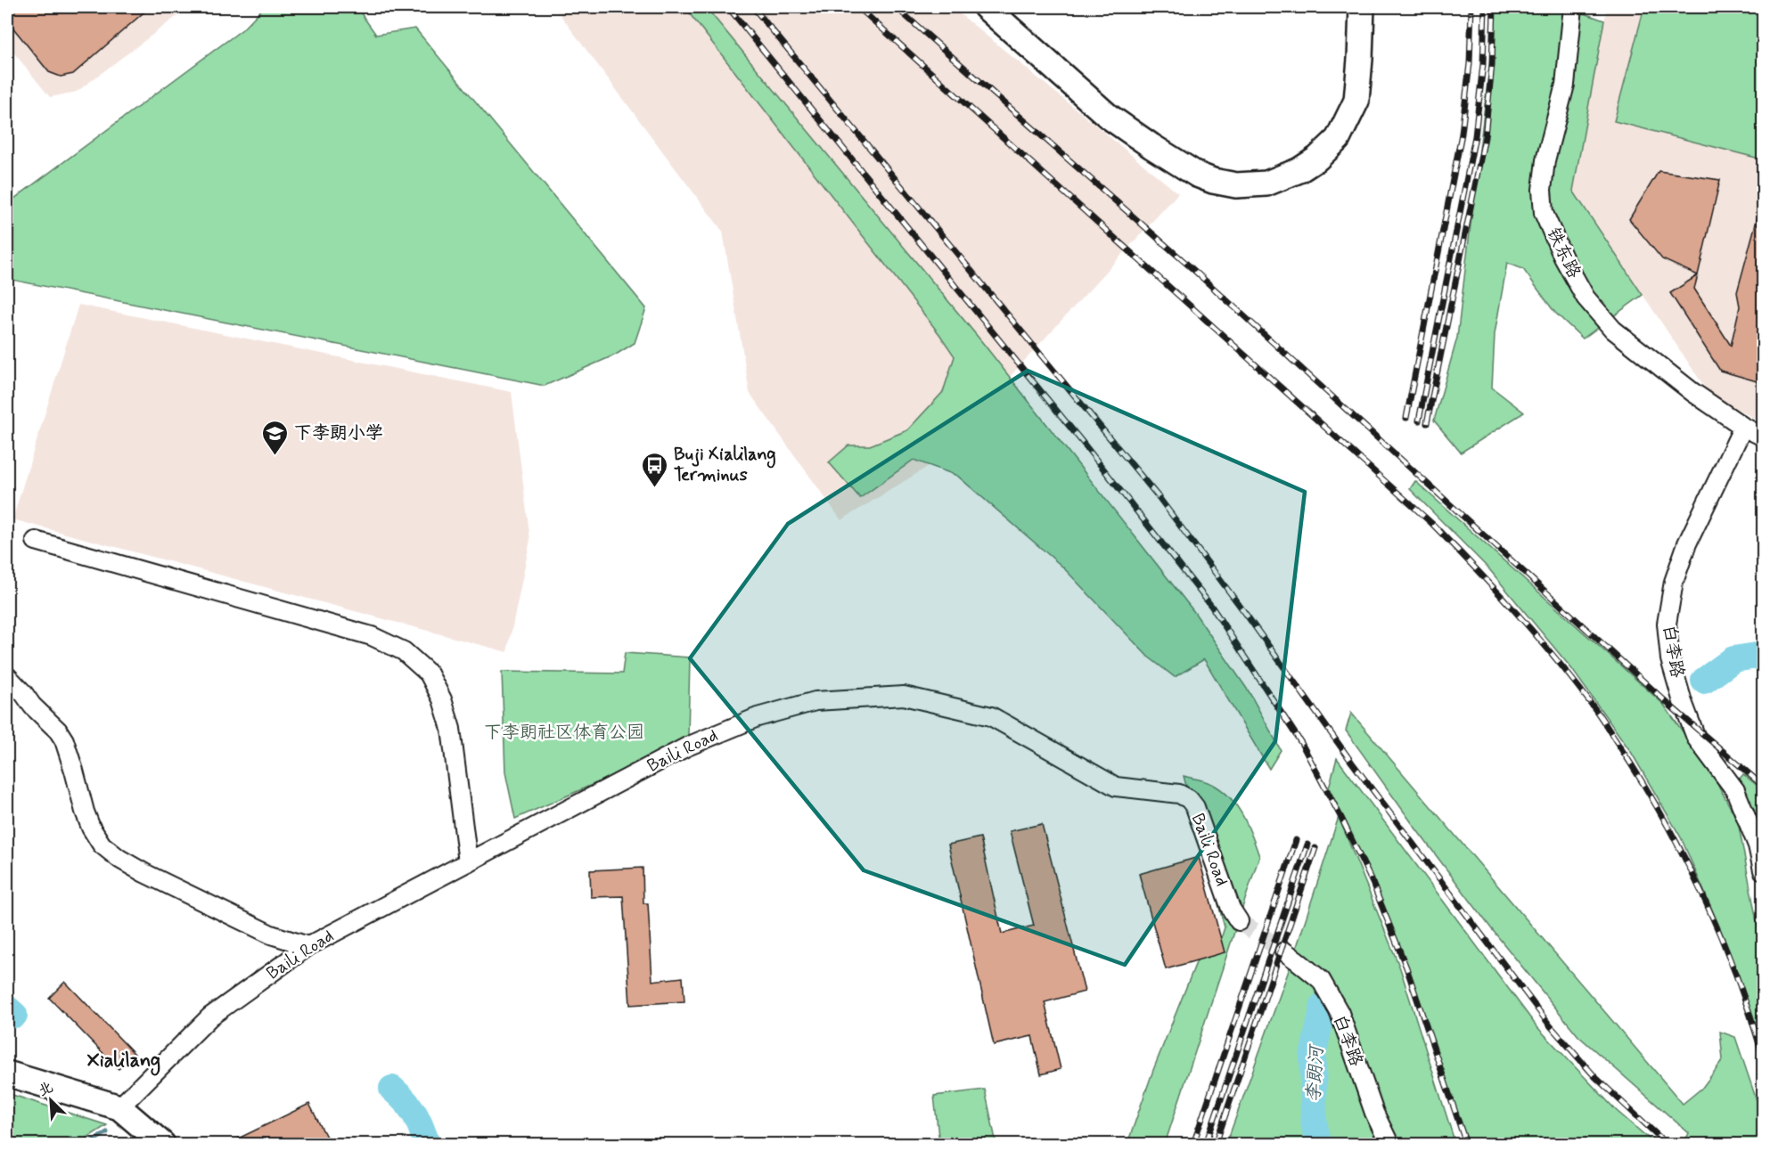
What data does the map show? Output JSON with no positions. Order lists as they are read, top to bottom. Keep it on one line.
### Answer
{"streets":{"street":["铁东路","白李路","Baili Road"]},"crossings":[["铁东路","白李路"]],"districts":["Xialilang"],"water":["李朗河"],"parks":["下李朗社区体育公园"],"places":{"school or university":["下李朗小学"],"bus stop":["Buji Xialilang Terminus"]},"north":"top left"}
